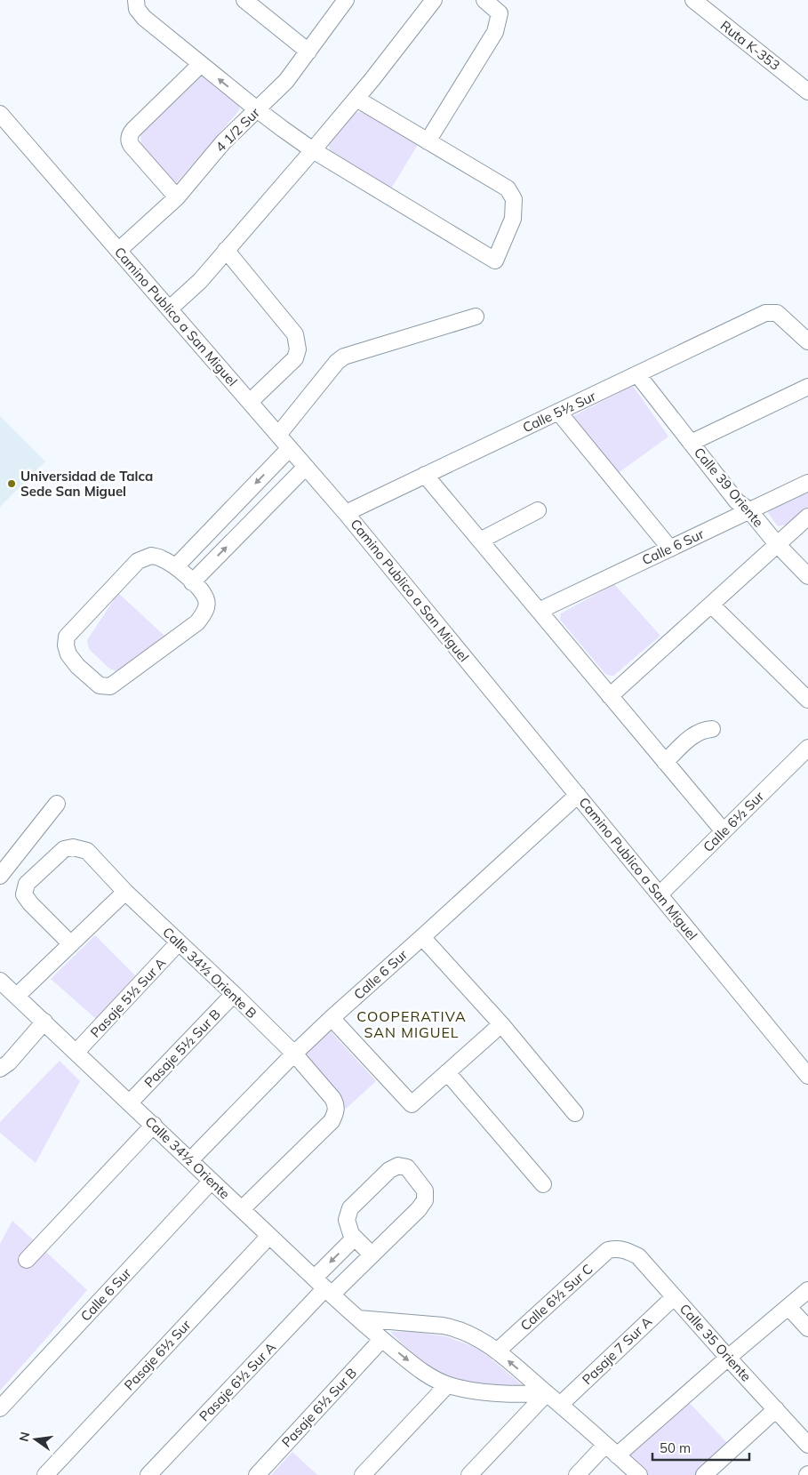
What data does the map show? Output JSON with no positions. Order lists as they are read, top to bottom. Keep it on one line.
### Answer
{"streets":{"street":["Ruta K-353","4 1/2 Sur","Camino Publico a San Miguel","Calle 5½ Sur","Calle 39 Oriente","Calle 6 Sur","Calle 6½ Sur","Calle 34½ Oriente B","Pasaje 5½ Sur A","Pasaje 5½ Sur B","Calle 34½ Oriente","Calle 6½ Sur C","Calle 35 Oriente","Pasaje 7 Sur A","Pasaje 6½ Sur","Pasaje 6½ Sur A","Pasaje 6½ Sur B"]},"crossings":[["4 1/2 Sur","Camino Publico a San Miguel"],["Camino Publico a San Miguel","Calle 5½ Sur"],["Camino Publico a San Miguel","Calle 6 Sur"],["Camino Publico a San Miguel","Calle 6½ Sur"],["Calle 5½ Sur","Calle 39 Oriente"],["Calle 39 Oriente","Calle 6 Sur"],["Calle 6 Sur","Calle 34½ Oriente B"],["Calle 6 Sur","Calle 34½ Oriente"],["Calle 34½ Oriente B","Pasaje 5½ Sur A"],["Calle 34½ Oriente B","Pasaje 5½ Sur B"],["Calle 34½ Oriente B","Calle 34½ Oriente"],["Pasaje 5½ Sur A","Calle 34½ Oriente"],["Pasaje 5½ Sur B","Calle 34½ Oriente"],["Calle 34½ Oriente","Pasaje 6½ Sur"],["Calle 34½ Oriente","Pasaje 6½ Sur A"],["Calle 34½ Oriente","Pasaje 6½ Sur B"],["Calle 6½ Sur C","Calle 35 Oriente"],["Calle 35 Oriente","Pasaje 7 Sur A"]],"districts":["COOPERATIVA SAN MIGUEL"],"places":["Universidad de Talca Sede San Miguel"],"scale_bar":"50 m","north":"left"}
